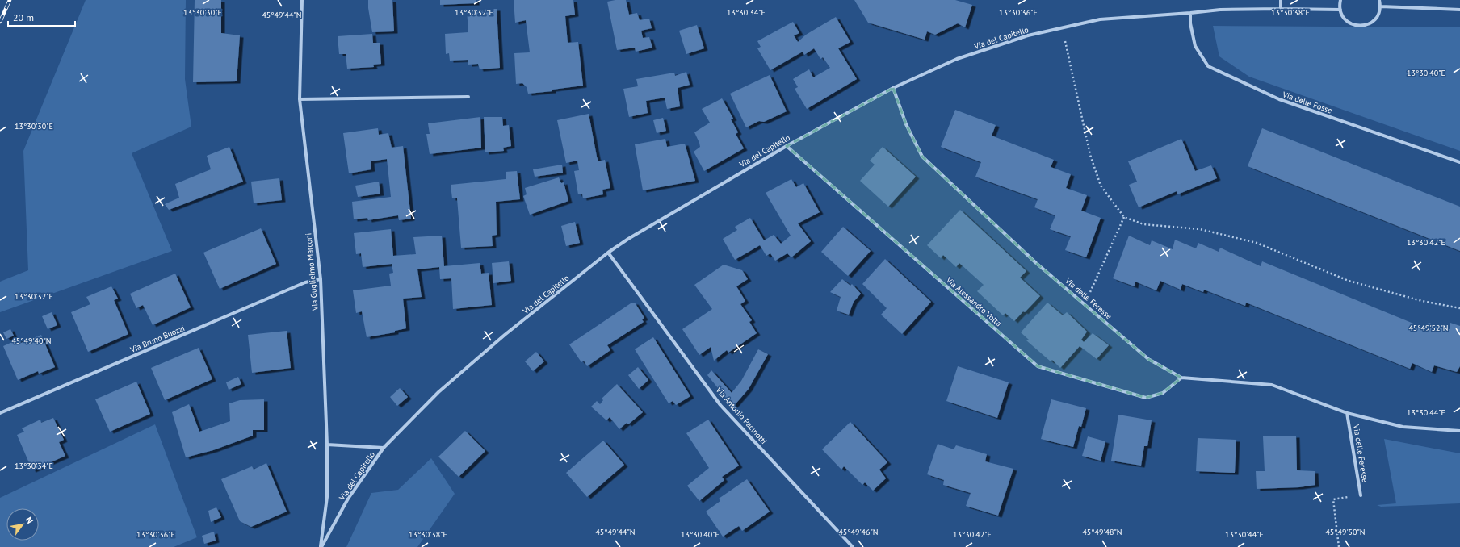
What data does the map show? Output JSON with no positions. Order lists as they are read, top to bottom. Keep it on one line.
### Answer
{"streets":{"street":["Via del Capitello","Via delle Fosse","Via Guglielmo Marconi","Via delle Feresse","Via Alessandro Volta","Via Bruno Buozzi","Via Antonio Pacinotti"]},"crossings":[["Via del Capitello","Via delle Fosse"],["Via del Capitello","Via Guglielmo Marconi"],["Via del Capitello","Via delle Feresse"],["Via del Capitello","Via Alessandro Volta"],["Via del Capitello","Via Antonio Pacinotti"],["Via Guglielmo Marconi","Via Bruno Buozzi"],["Via delle Feresse","Via Alessandro Volta"]],"scale_bar":"20 m","north":"top right","coordinates":["13°30'30\"E","13°30'34\"E","13°30'36\"E","13°30'38\"E","13°30'32\"E","45°49'44\"N","13°30'40\"E","13°30'42\"E","45°49'52\"N","45°49'40\"N","13°30'44\"E","45°49'46\"N","45°49'48\"N","45°49'50\"N"]}
